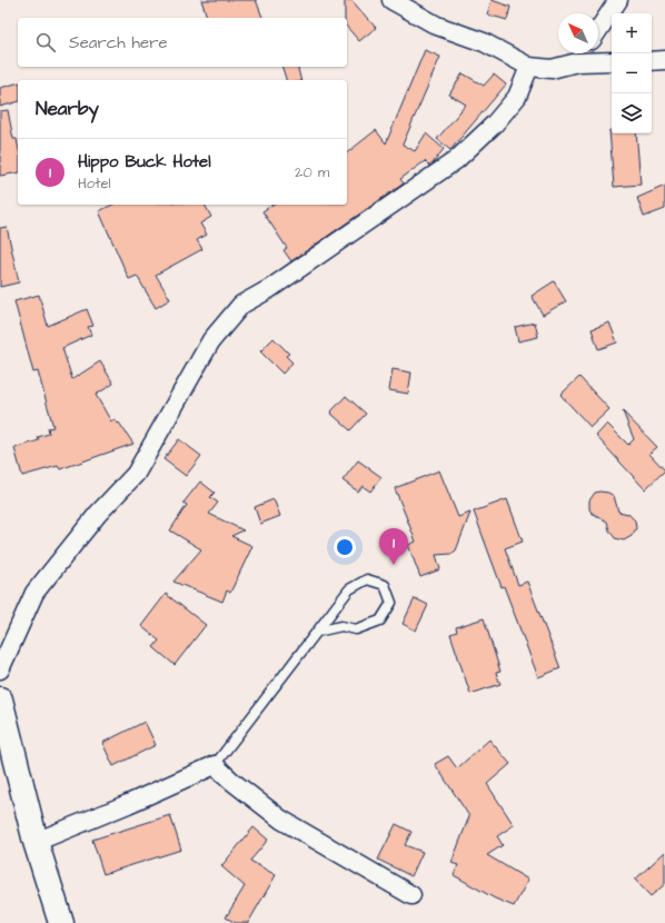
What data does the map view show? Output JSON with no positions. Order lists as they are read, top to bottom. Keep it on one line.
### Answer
{"north":"top left","page":{"map_buttons":["+","−"],"search":"Search here","heading":"Nearby","list":[{"mark":"1","name":"Hippo Buck Hotel","note":"Hotel","value":"20 m"}],"pins":"1"}}
